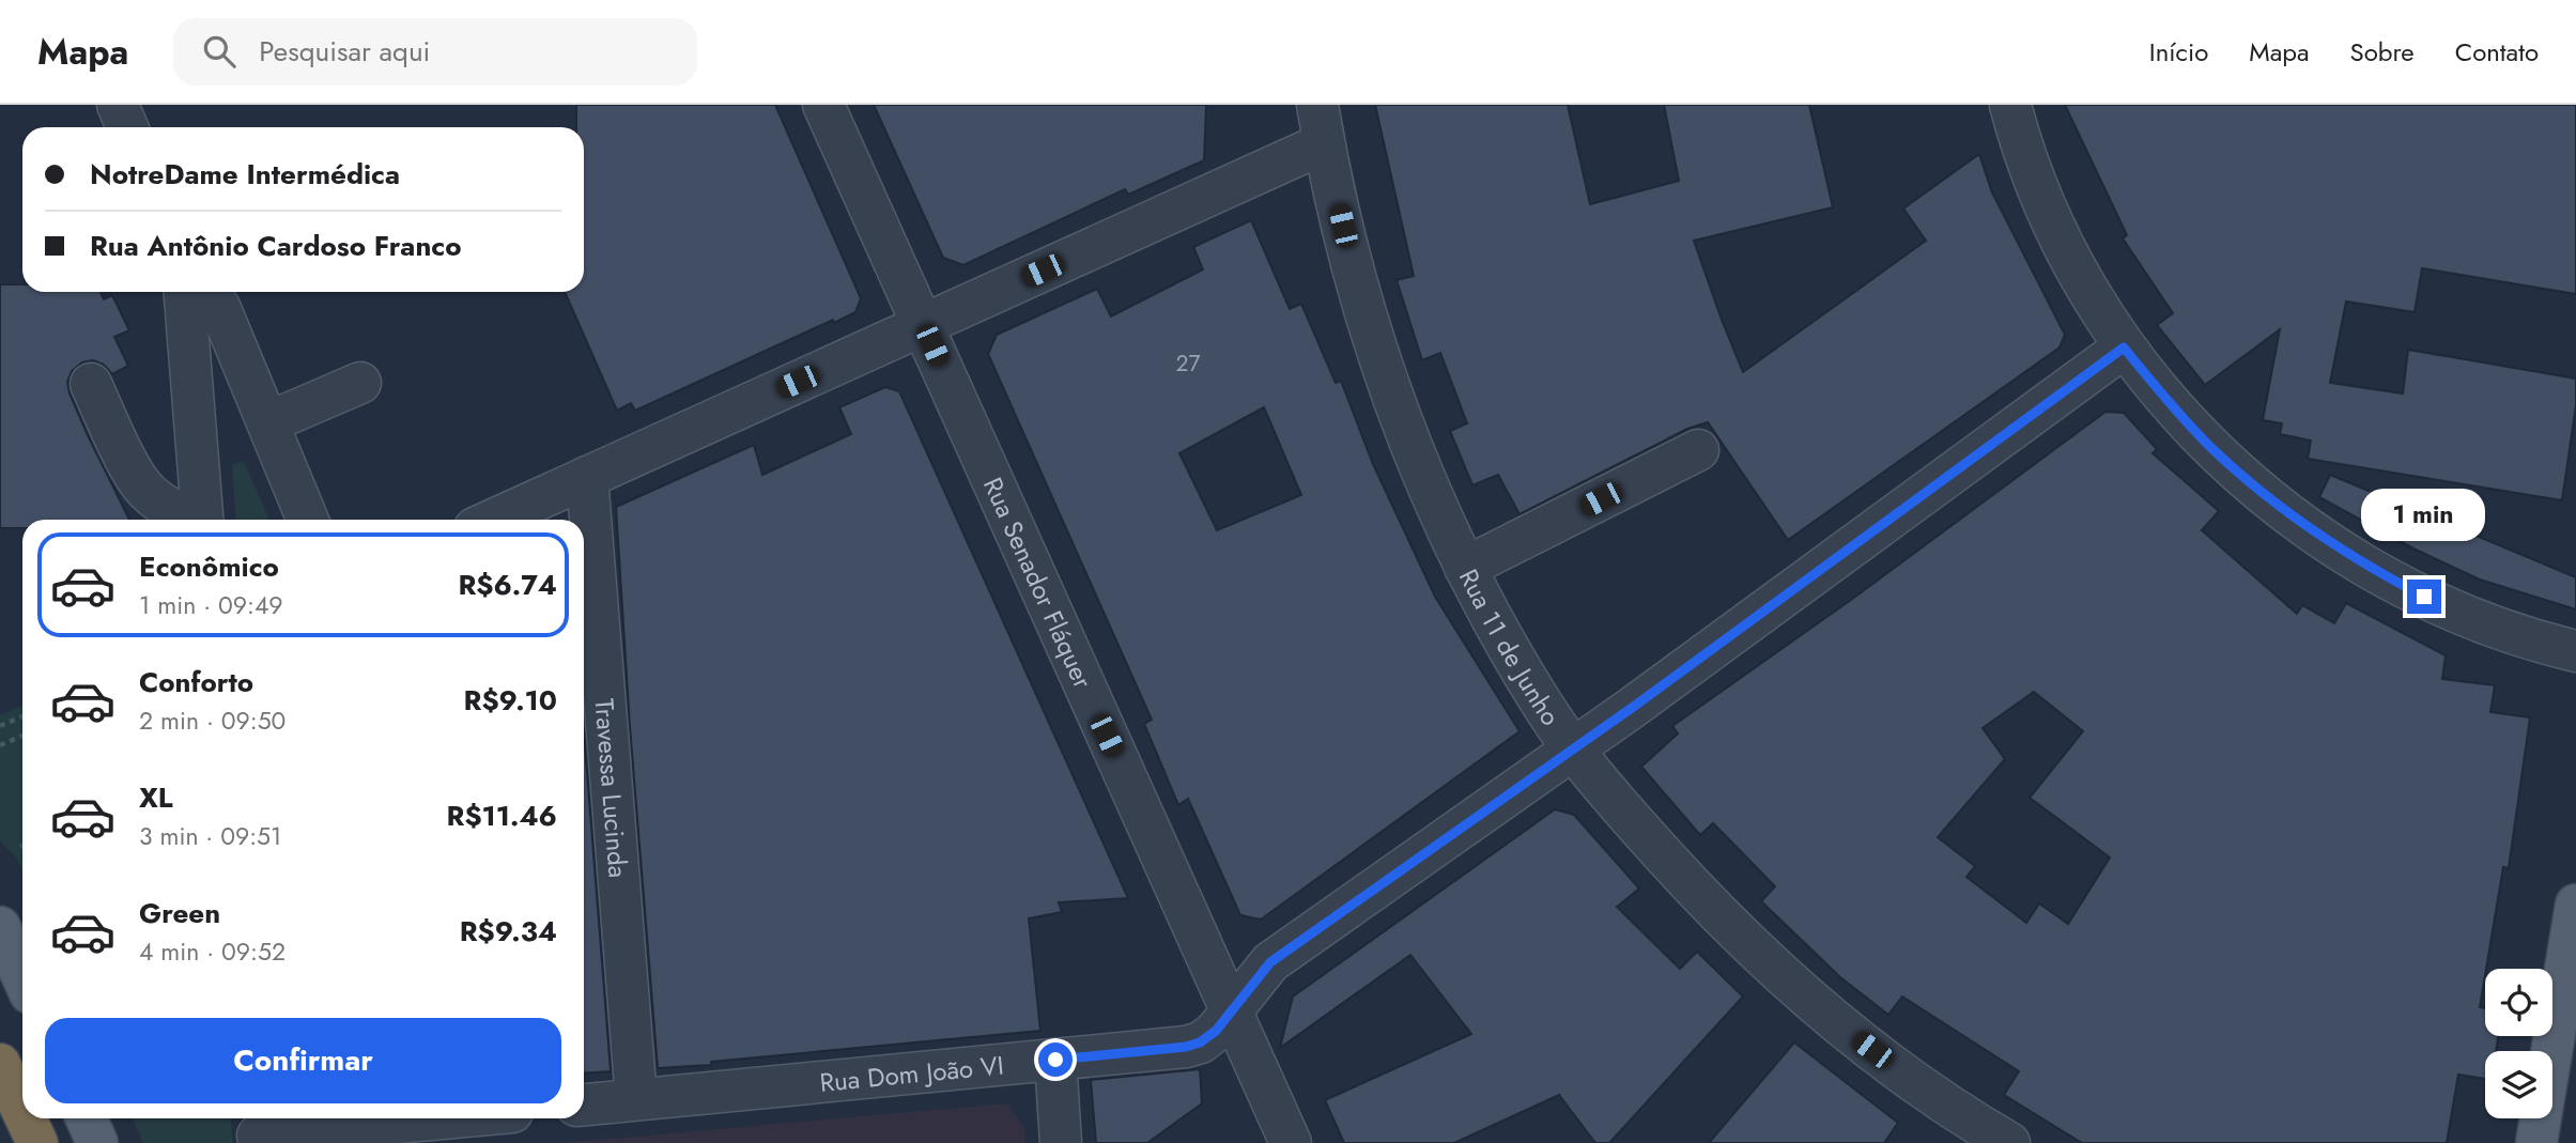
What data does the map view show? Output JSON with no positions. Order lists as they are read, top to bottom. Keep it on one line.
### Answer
{"streets":{"street":["Rua Senador Fláquer","Rua 11 de Junho","Travessa Lucinda","Rua Dom João VI"]},"crossings":[["Rua Senador Fláquer","Rua Dom João VI"],["Rua 11 de Junho","Rua Dom João VI"],["Travessa Lucinda","Rua Dom João VI"]],"house_numbers":["27"],"page":{"header":"Mapa","search":"Pesquisar aqui","nav":["Início","Mapa","Sobre","Contato"],"banner":["NotreDame Intermédica","Rua Antônio Cardoso Franco"],"bubble":"1 min","list":[{"name":"Econômico","note":"1 min · 09:49","value":"R$6.74"},{"name":"Conforto","note":"2 min · 09:50","value":"R$9.10"},{"name":"XL","note":"3 min · 09:51","value":"R$11.46"},{"name":"Green","note":"4 min · 09:52","value":"R$9.34"}],"buttons":"Confirmar"}}
